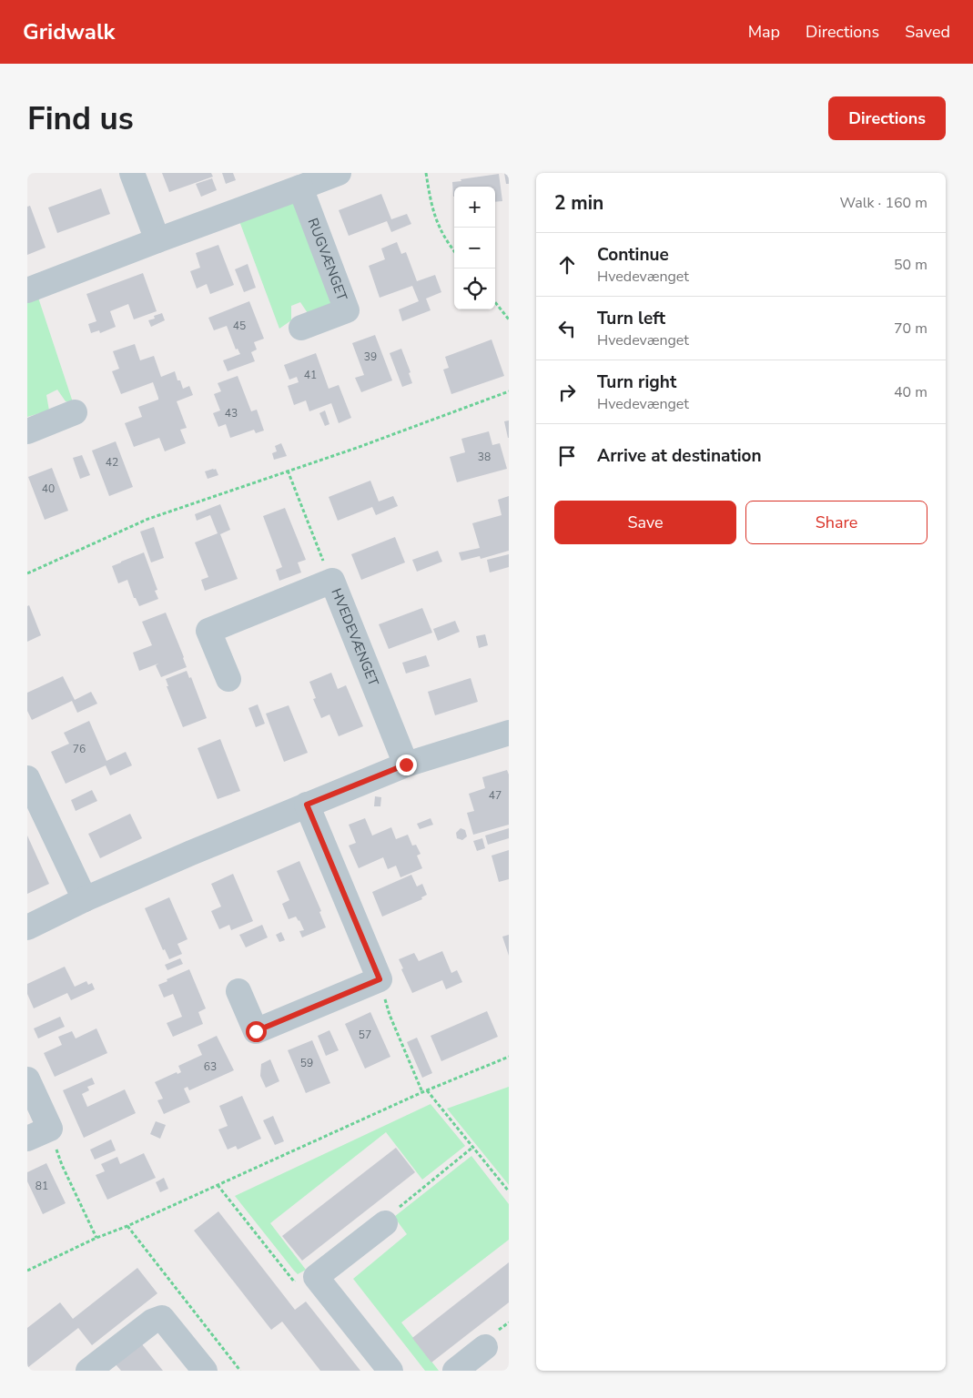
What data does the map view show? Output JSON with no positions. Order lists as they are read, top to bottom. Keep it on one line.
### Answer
{"streets":{"street":["RUGVÆNGET","HVEDEVÆNGET"]},"house_numbers":["45","39","41","43","38","42","40","76","47","57","59","63","81"],"page":{"header":"Gridwalk","nav":["Map","Directions","Saved"],"buttons":["Directions",["Save","Share"]],"title":"Find us","heading":["2 min","Walk · 160 m"],"map_buttons":["+","−"],"list":[["Continue","Hvedevænget","50 m"],["Turn left","Hvedevænget","70 m"],["Turn right","Hvedevænget","40 m"],"Arrive at destination"]}}
